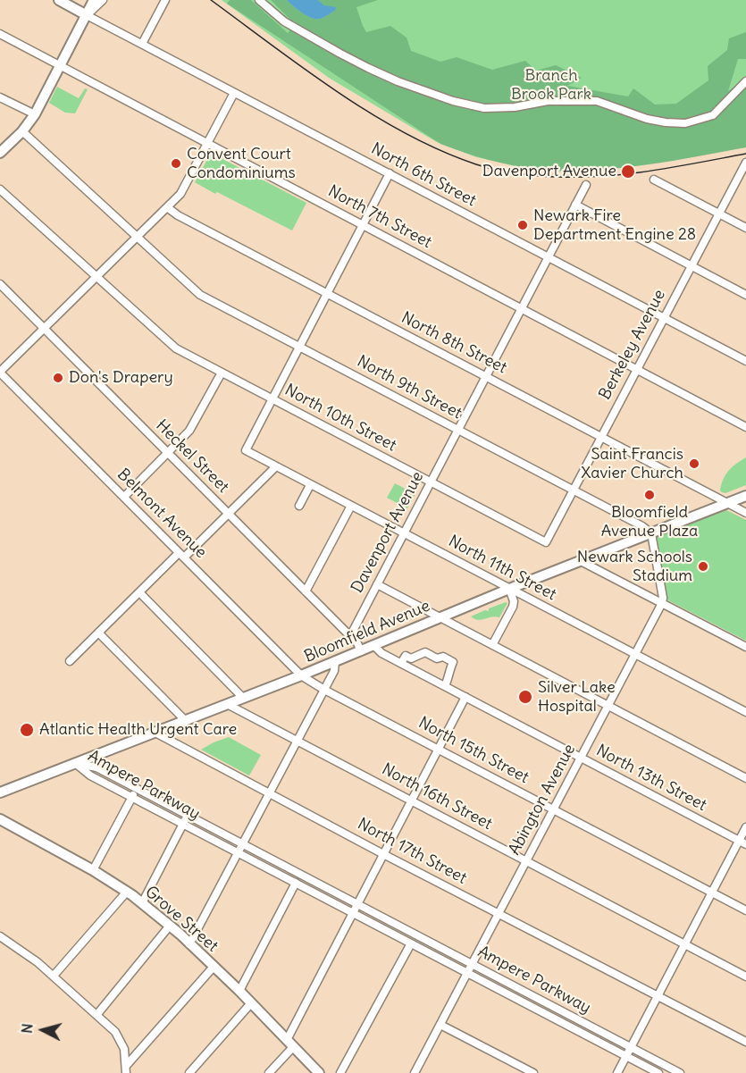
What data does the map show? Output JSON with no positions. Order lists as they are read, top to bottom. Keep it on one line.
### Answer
{"streets":{"main road":["Bloomfield Avenue","Grove Street"],"street":["North 6th Street","North 7th Street","North 8th Street","Berkeley Avenue","North 9th Street","North 10th Street","Heckel Street","Belmont Avenue","Davenport Avenue","North 11th Street","North 15th Street","North 13th Street","Ampere Parkway","North 16th Street","Abington Avenue","North 17th Street"]},"crossings":[["North 6th Street","Berkeley Avenue"],["North 6th Street","Davenport Avenue"],["North 7th Street","Berkeley Avenue"],["North 7th Street","Davenport Avenue"],["North 8th Street","Berkeley Avenue"],["North 8th Street","Davenport Avenue"],["North 8th Street","Bloomfield Avenue"],["Berkeley Avenue","North 9th Street"],["Berkeley Avenue","North 10th Street"],["North 9th Street","Davenport Avenue"],["North 9th Street","Bloomfield Avenue"],["North 10th Street","Davenport Avenue"],["North 10th Street","North 11th Street"],["Heckel Street","Davenport Avenue"],["Heckel Street","Bloomfield Avenue"],["Belmont Avenue","Bloomfield Avenue"],["Belmont Avenue","North 15th Street"],["Davenport Avenue","North 11th Street"],["North 11th Street","Bloomfield Avenue"],["North 11th Street","Abington Avenue"],["Bloomfield Avenue","North 15th Street"],["Bloomfield Avenue","North 13th Street"],["Bloomfield Avenue","Ampere Parkway"],["Bloomfield Avenue","North 16th Street"],["Bloomfield Avenue","North 17th Street"],["North 15th Street","Abington Avenue"],["North 13th Street","Abington Avenue"],["Ampere Parkway","Abington Avenue"],["North 16th Street","Abington Avenue"],["Abington Avenue","North 17th Street"]],"parks":["Branch Brook Park"],"places":["Convent Court Condominiums","Davenport Avenue","Newark Fire Department Engine 28","Don's Drapery","Saint Francis Xavier Church","Bloomfield Avenue Plaza","Newark Schools Stadium","Silver Lake Hospital","Atlantic Health Urgent Care"],"north":"left"}
